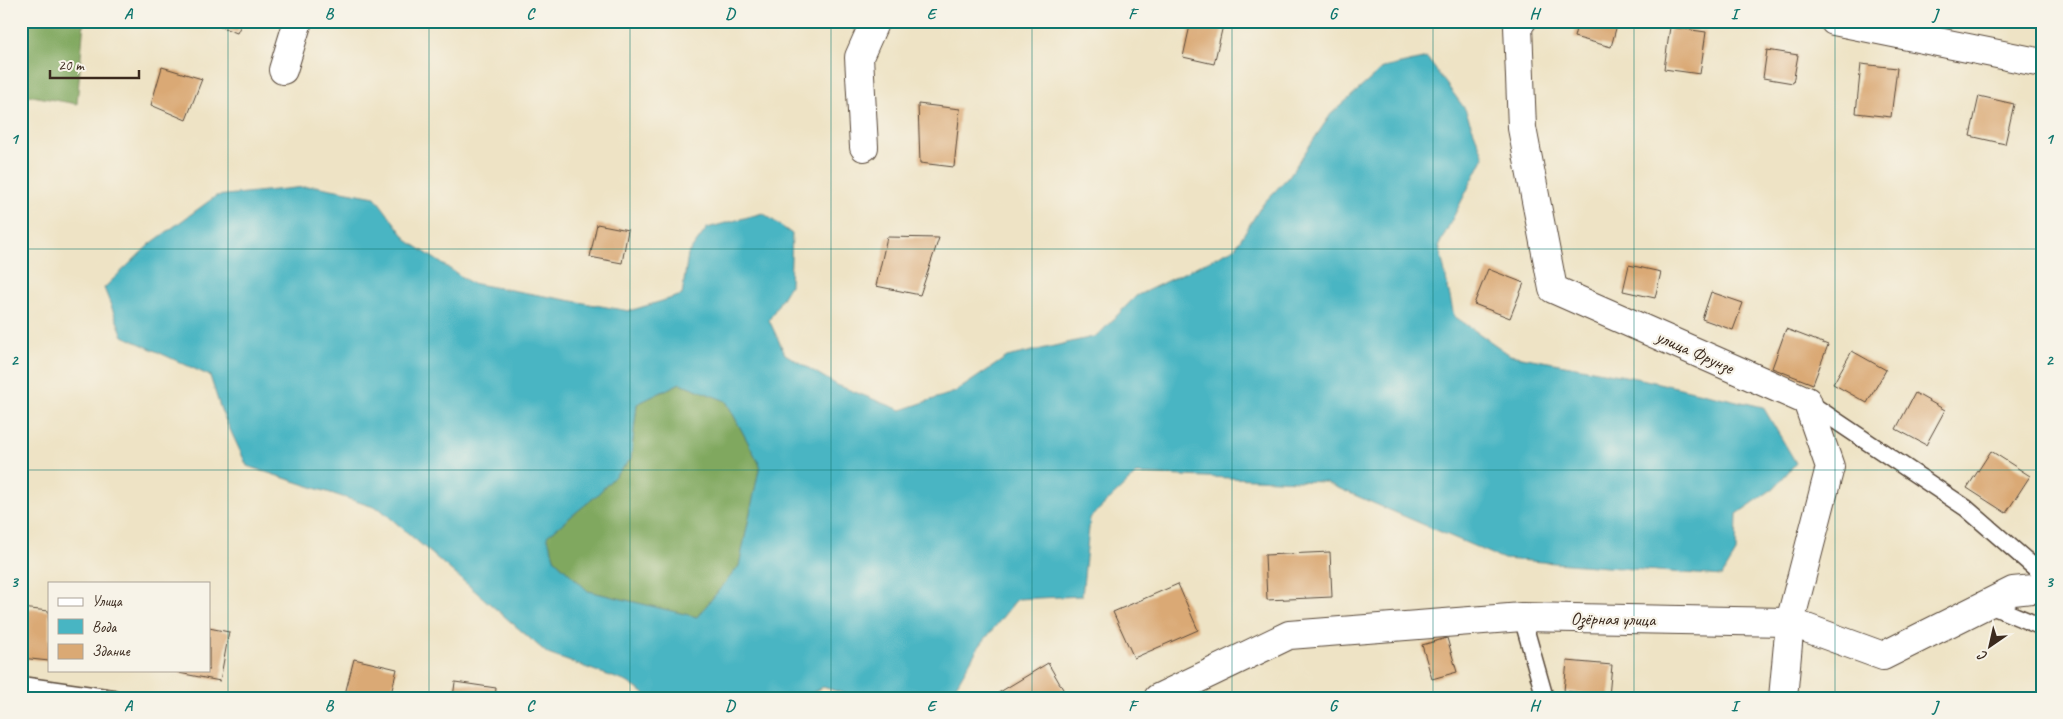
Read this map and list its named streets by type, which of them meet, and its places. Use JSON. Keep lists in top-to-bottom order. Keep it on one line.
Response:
{"streets":{"street":["улица Фрунзе","Озёрная улица"]},"legend":["Улица","Вода","Здание"],"scale_bar":"20 m","north":"bottom left","grid":{"columns":["A","B","C","D","E","F","G","H","I","J"],"rows":["1","2","3"]}}
